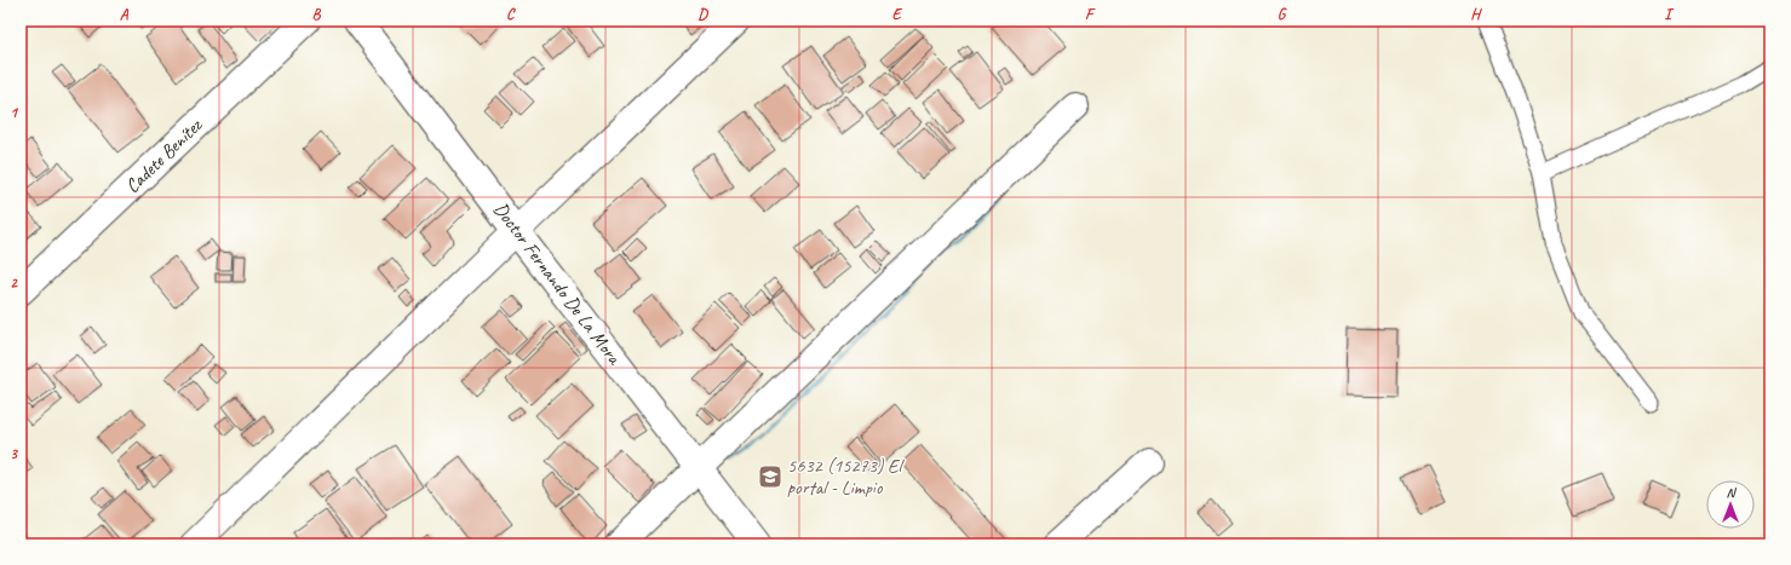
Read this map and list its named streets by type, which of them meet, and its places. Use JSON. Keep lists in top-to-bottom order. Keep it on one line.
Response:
{"streets":{"street":["Cadete Benítez","Doctor Fernando De La Mora"]},"places":{"school or university":["5632 (15273) El portal - Limpio"]},"north":"top","grid":{"columns":["A","B","C","D","E","F","G","H","I"],"rows":["1","2","3"]}}
